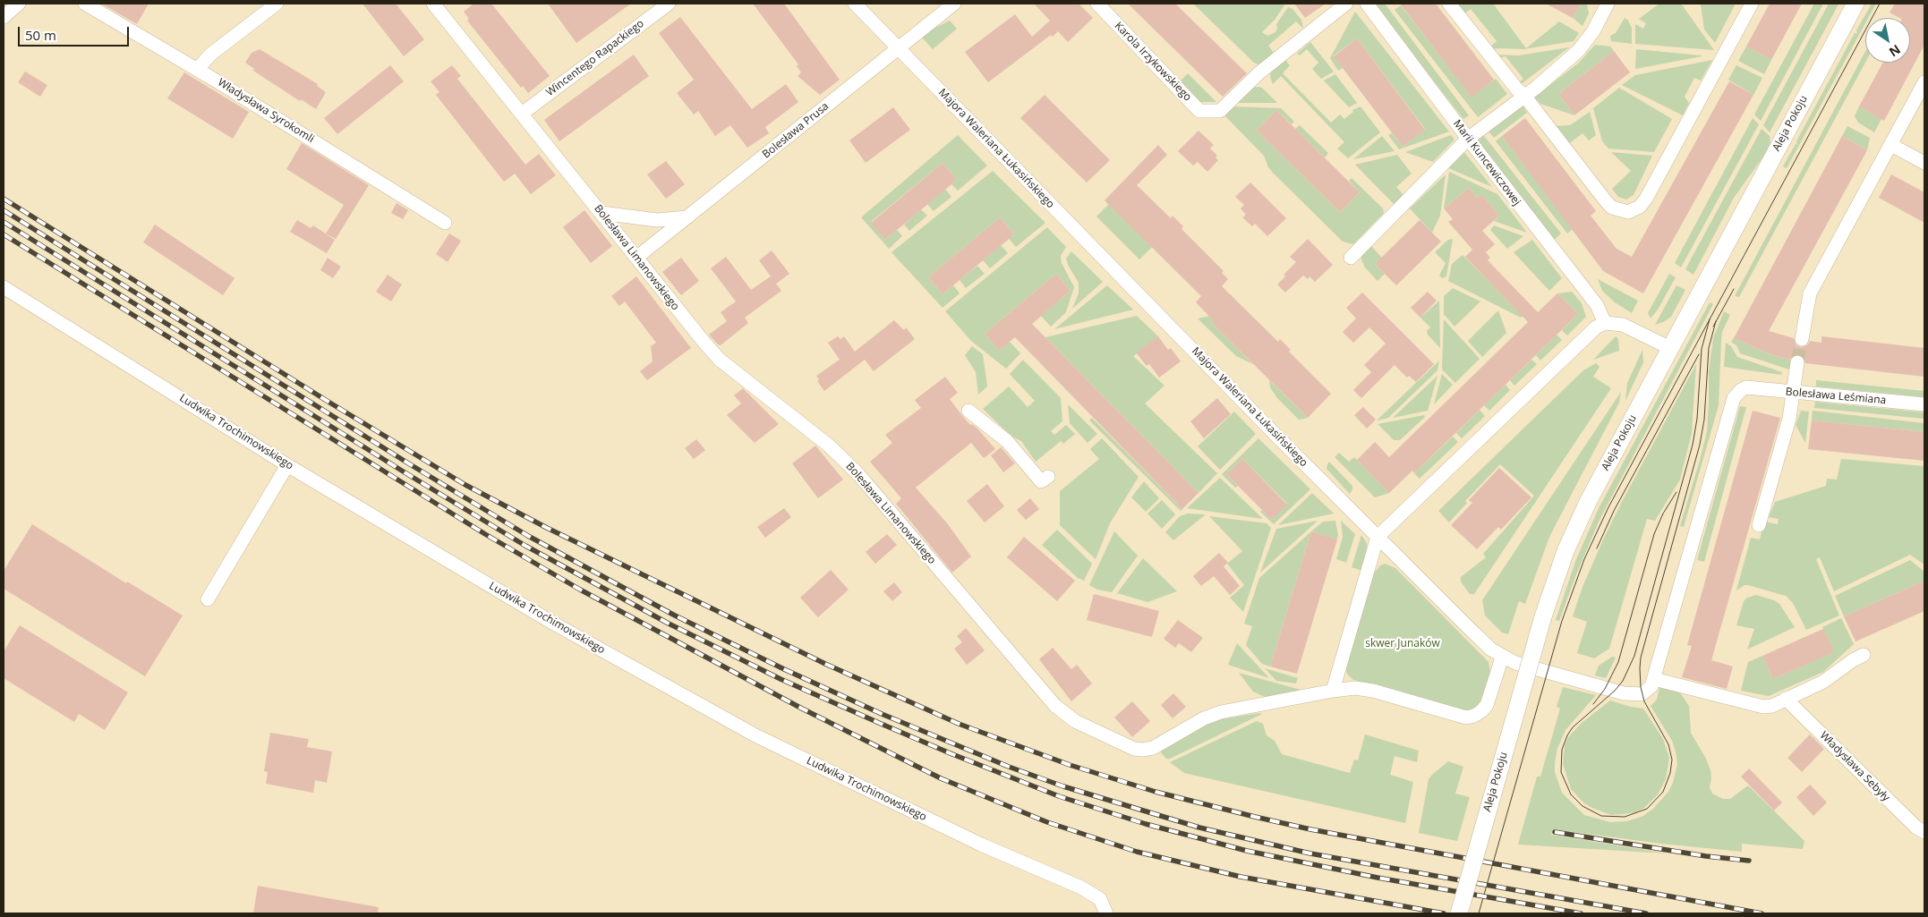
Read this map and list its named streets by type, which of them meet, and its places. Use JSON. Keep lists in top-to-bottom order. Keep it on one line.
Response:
{"streets":{"street":["Wincentego Rapackiego","Karola Irzykowskiego","Władysława Syrokomli","Aleja Pokoju","Bolesława Prusa","Majora Waleriana Łukasińskiego","Marii Kuncewiczowej","Bolesława Limanowskiego","Bolesława Leśmiana","Ludwika Trochimowskiego","Władysława Sebyły"]},"crossings":[["Wincentego Rapackiego","Bolesława Limanowskiego"],["Bolesława Prusa","Majora Waleriana Łukasińskiego"],["Bolesława Prusa","Bolesława Limanowskiego"]],"parks":["skwer Junaków"],"scale_bar":"50 m","north":"bottom right"}
